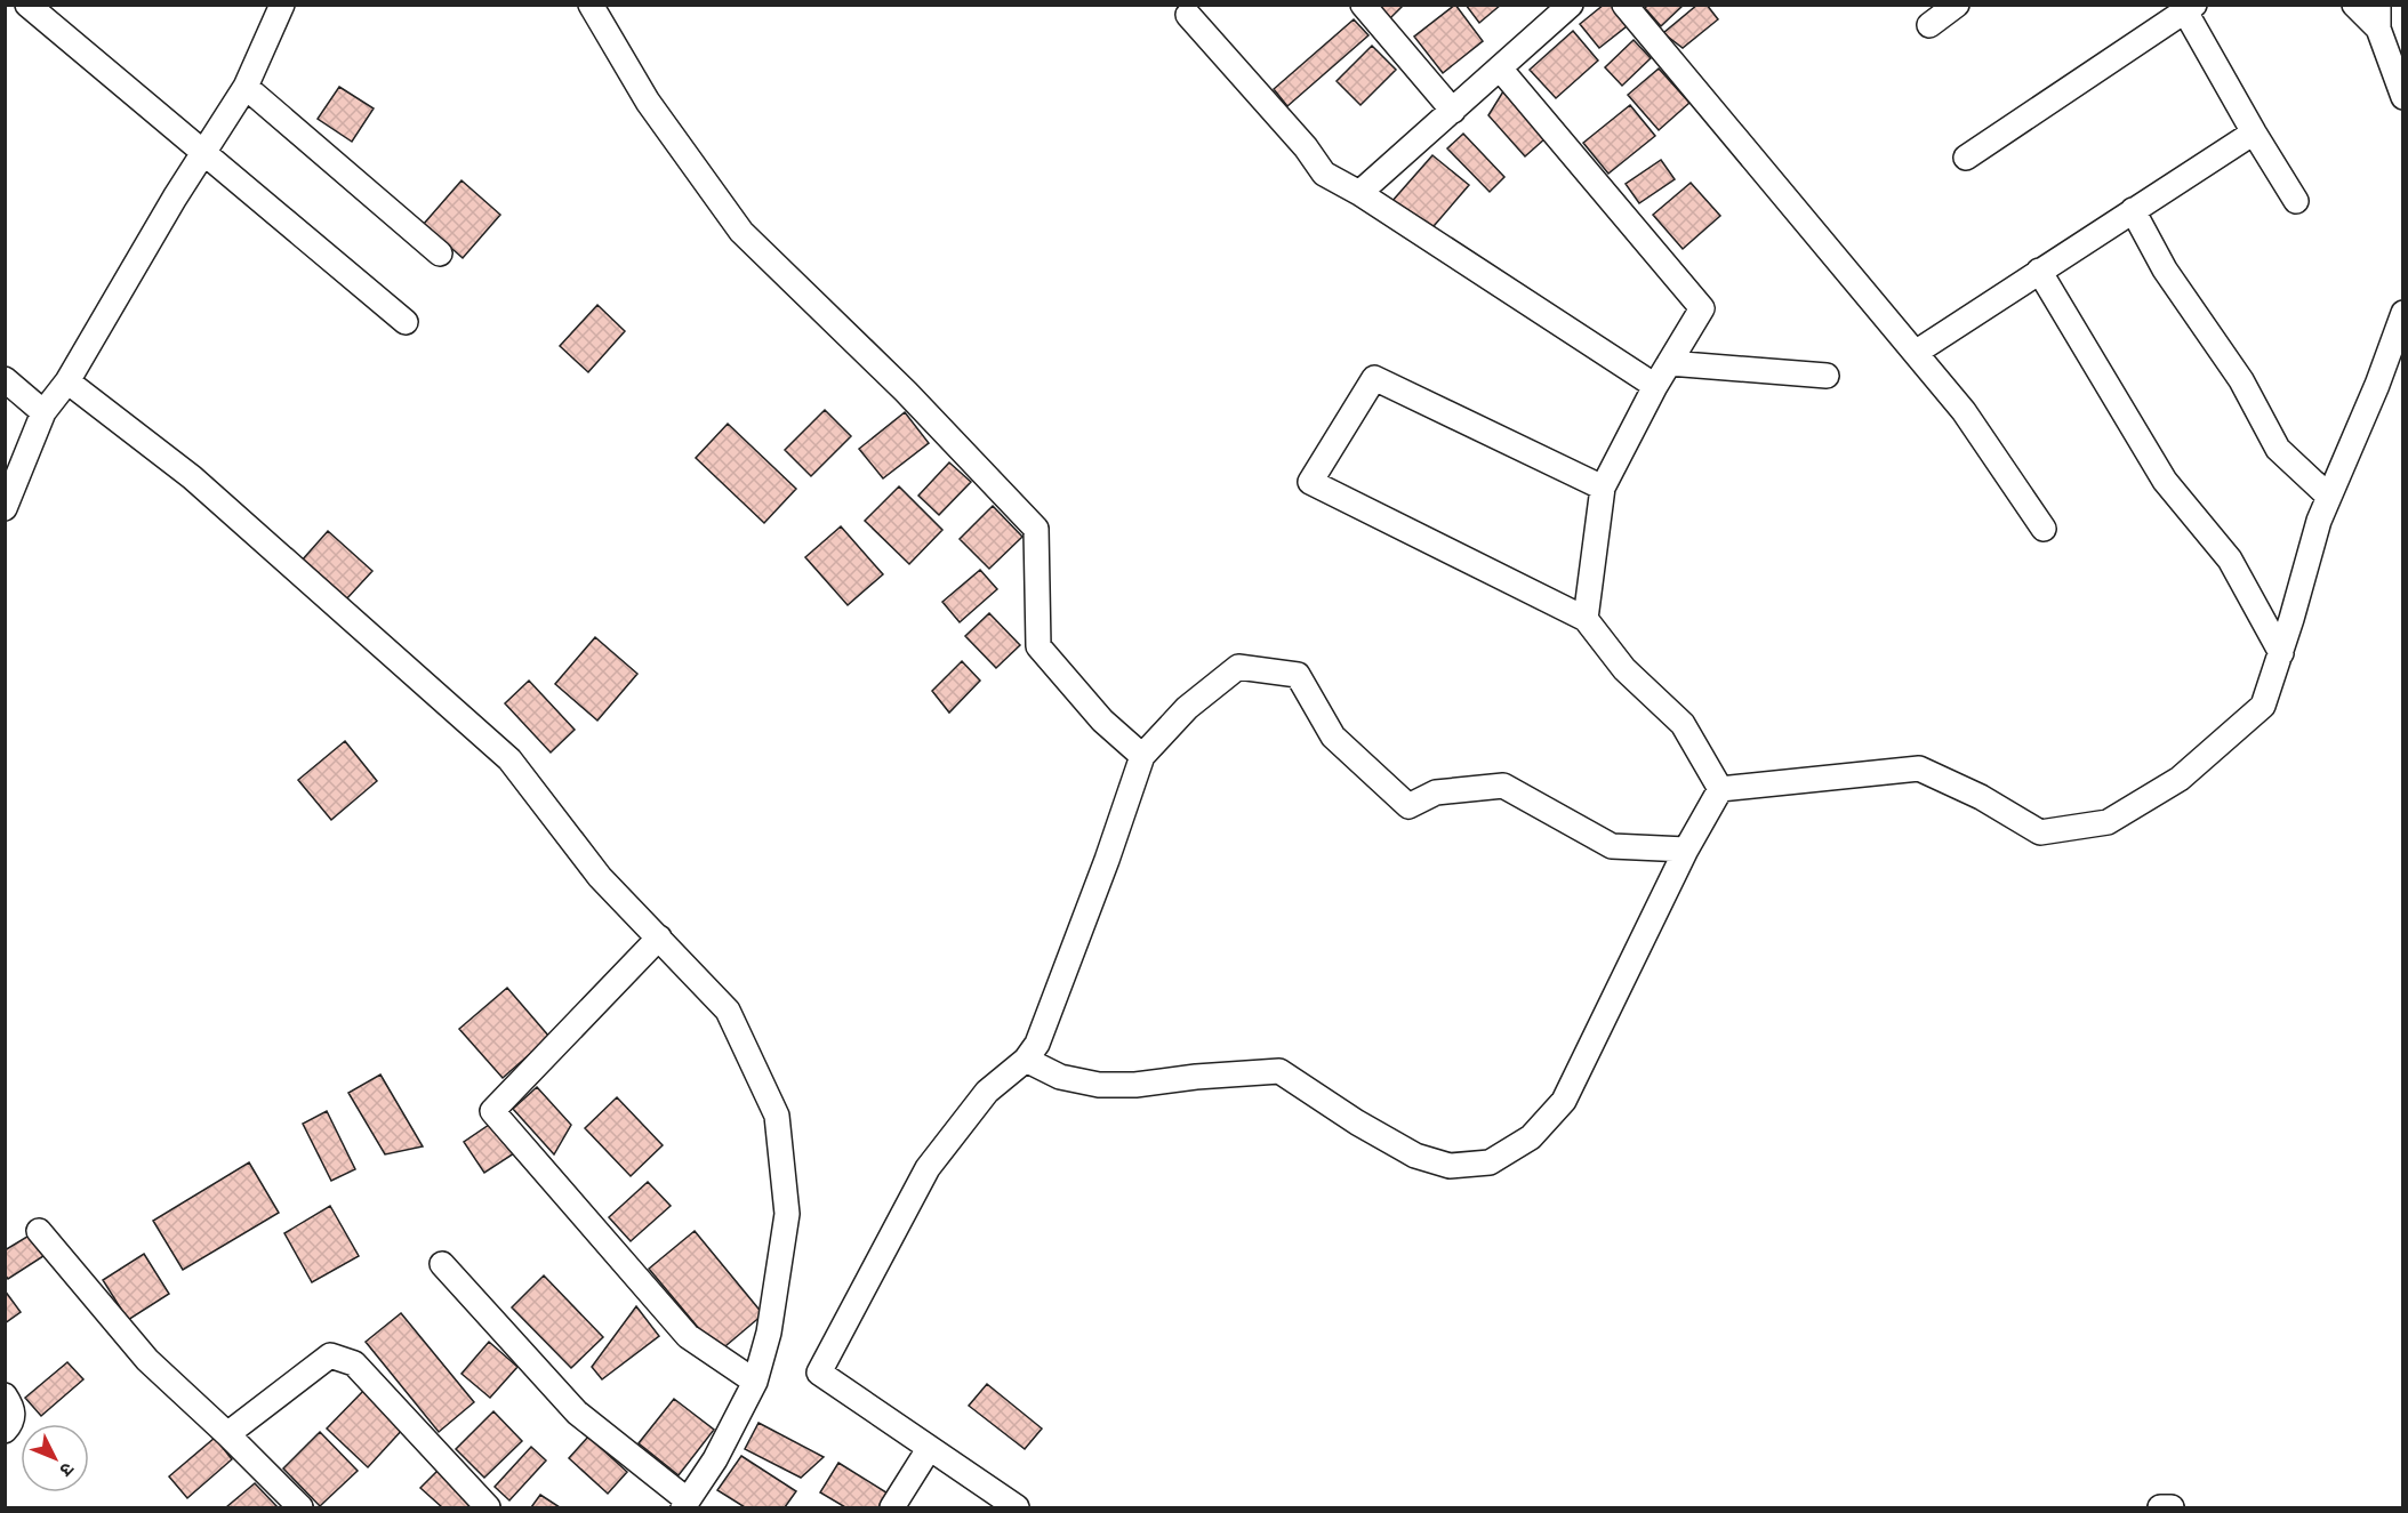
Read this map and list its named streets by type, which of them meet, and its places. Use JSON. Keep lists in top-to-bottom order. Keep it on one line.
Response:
{"north":"bottom right"}
